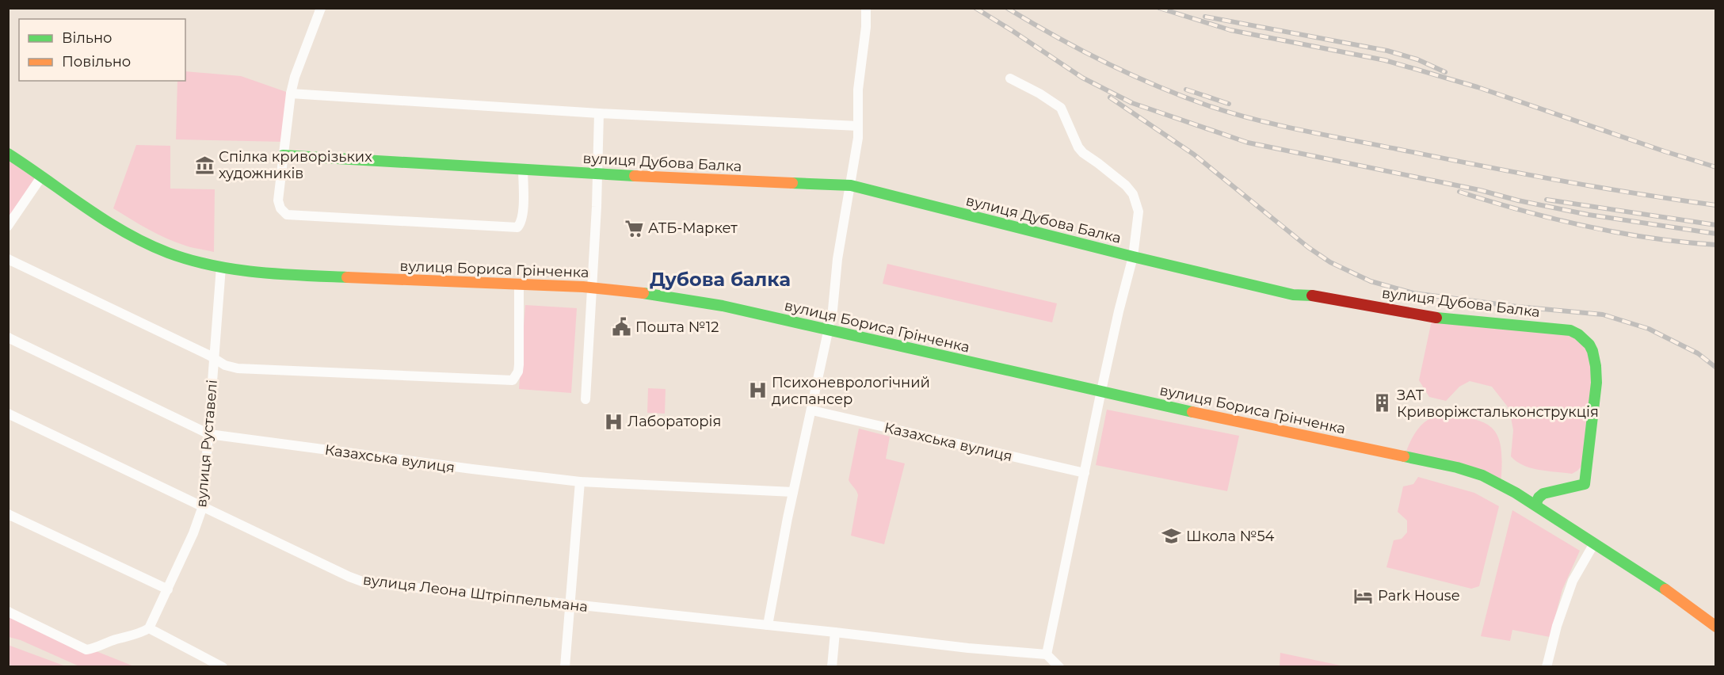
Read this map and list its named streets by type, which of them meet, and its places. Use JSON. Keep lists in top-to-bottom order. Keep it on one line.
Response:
{"streets":{"street":["вулиця Дубова Балка","вулиця Бориса Грінченка","Казахська вулиця","вулиця Руставелі","вулиця Леона Штріппельмана"]},"crossings":[["вулиця Дубова Балка","вулиця Бориса Грінченка"],["вулиця Бориса Грінченка","вулиця Руставелі"],["Казахська вулиця","вулиця Руставелі"],["вулиця Руставелі","вулиця Леона Штріппельмана"]],"districts":["Дубова балка"],"places":{"museum":["Спілка криворізьких художників"],"supermarket":["АТБ-Маркет"],"public building":["Пошта №12"],"hospital":["Психоневрологічний диспансер","Лабораторія"],"building":["ЗАТ Криворіжстальконструкція"],"school or university":["Школа №54"],"hotel":["Park House"]},"legend":["Вільно","Повільно"]}
